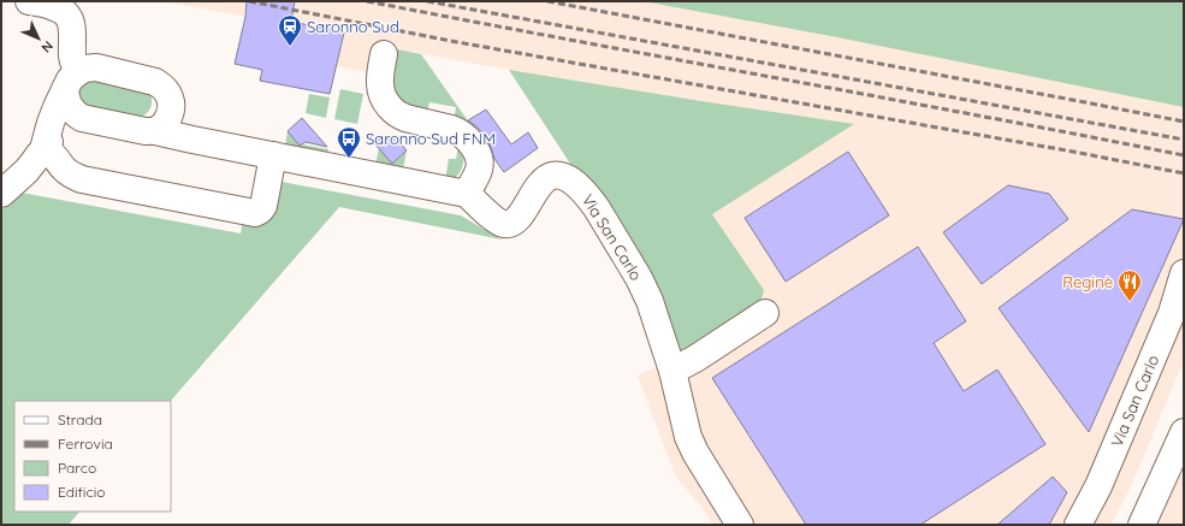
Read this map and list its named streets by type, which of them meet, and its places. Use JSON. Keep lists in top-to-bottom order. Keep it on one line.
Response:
{"streets":{"street":["Via San Carlo"]},"places":{"station":["Saronno Sud"],"bus stop":["Saronno Sud FNM"],"restaurant":["Reginè"]},"legend":["Strada","Ferrovia","Parco","Edificio"],"north":"bottom right"}
